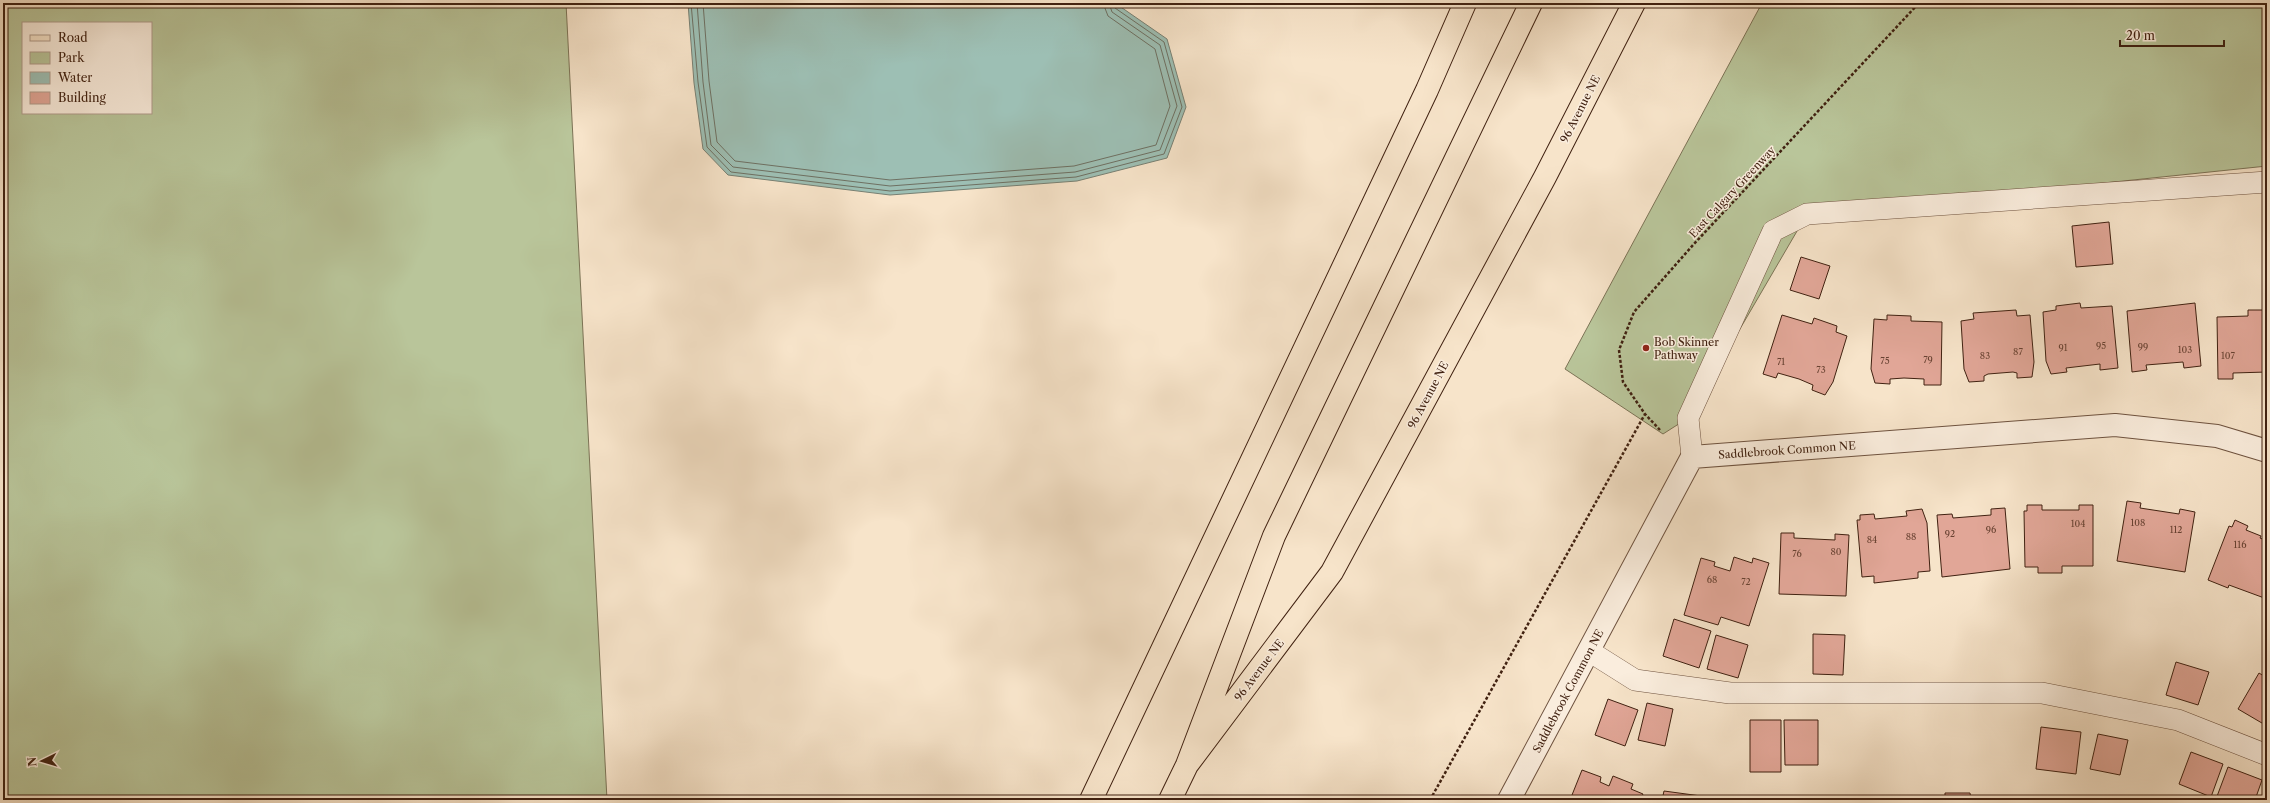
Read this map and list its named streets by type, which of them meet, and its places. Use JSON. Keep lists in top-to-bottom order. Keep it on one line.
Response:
{"streets":{"main road":["96 Avenue NE"],"street":["Saddlebrook Common NE"],"path":["East Calgary Greenway"]},"places":["Bob Skinner Pathway"],"house_numbers":["95","99","91","103","87","83","107","79","75","71","73","108","104","96","112","92","88","84","116","80","76","68","72"],"legend":["Road","Park","Water","Building"],"scale_bar":"20 m","north":"left"}
